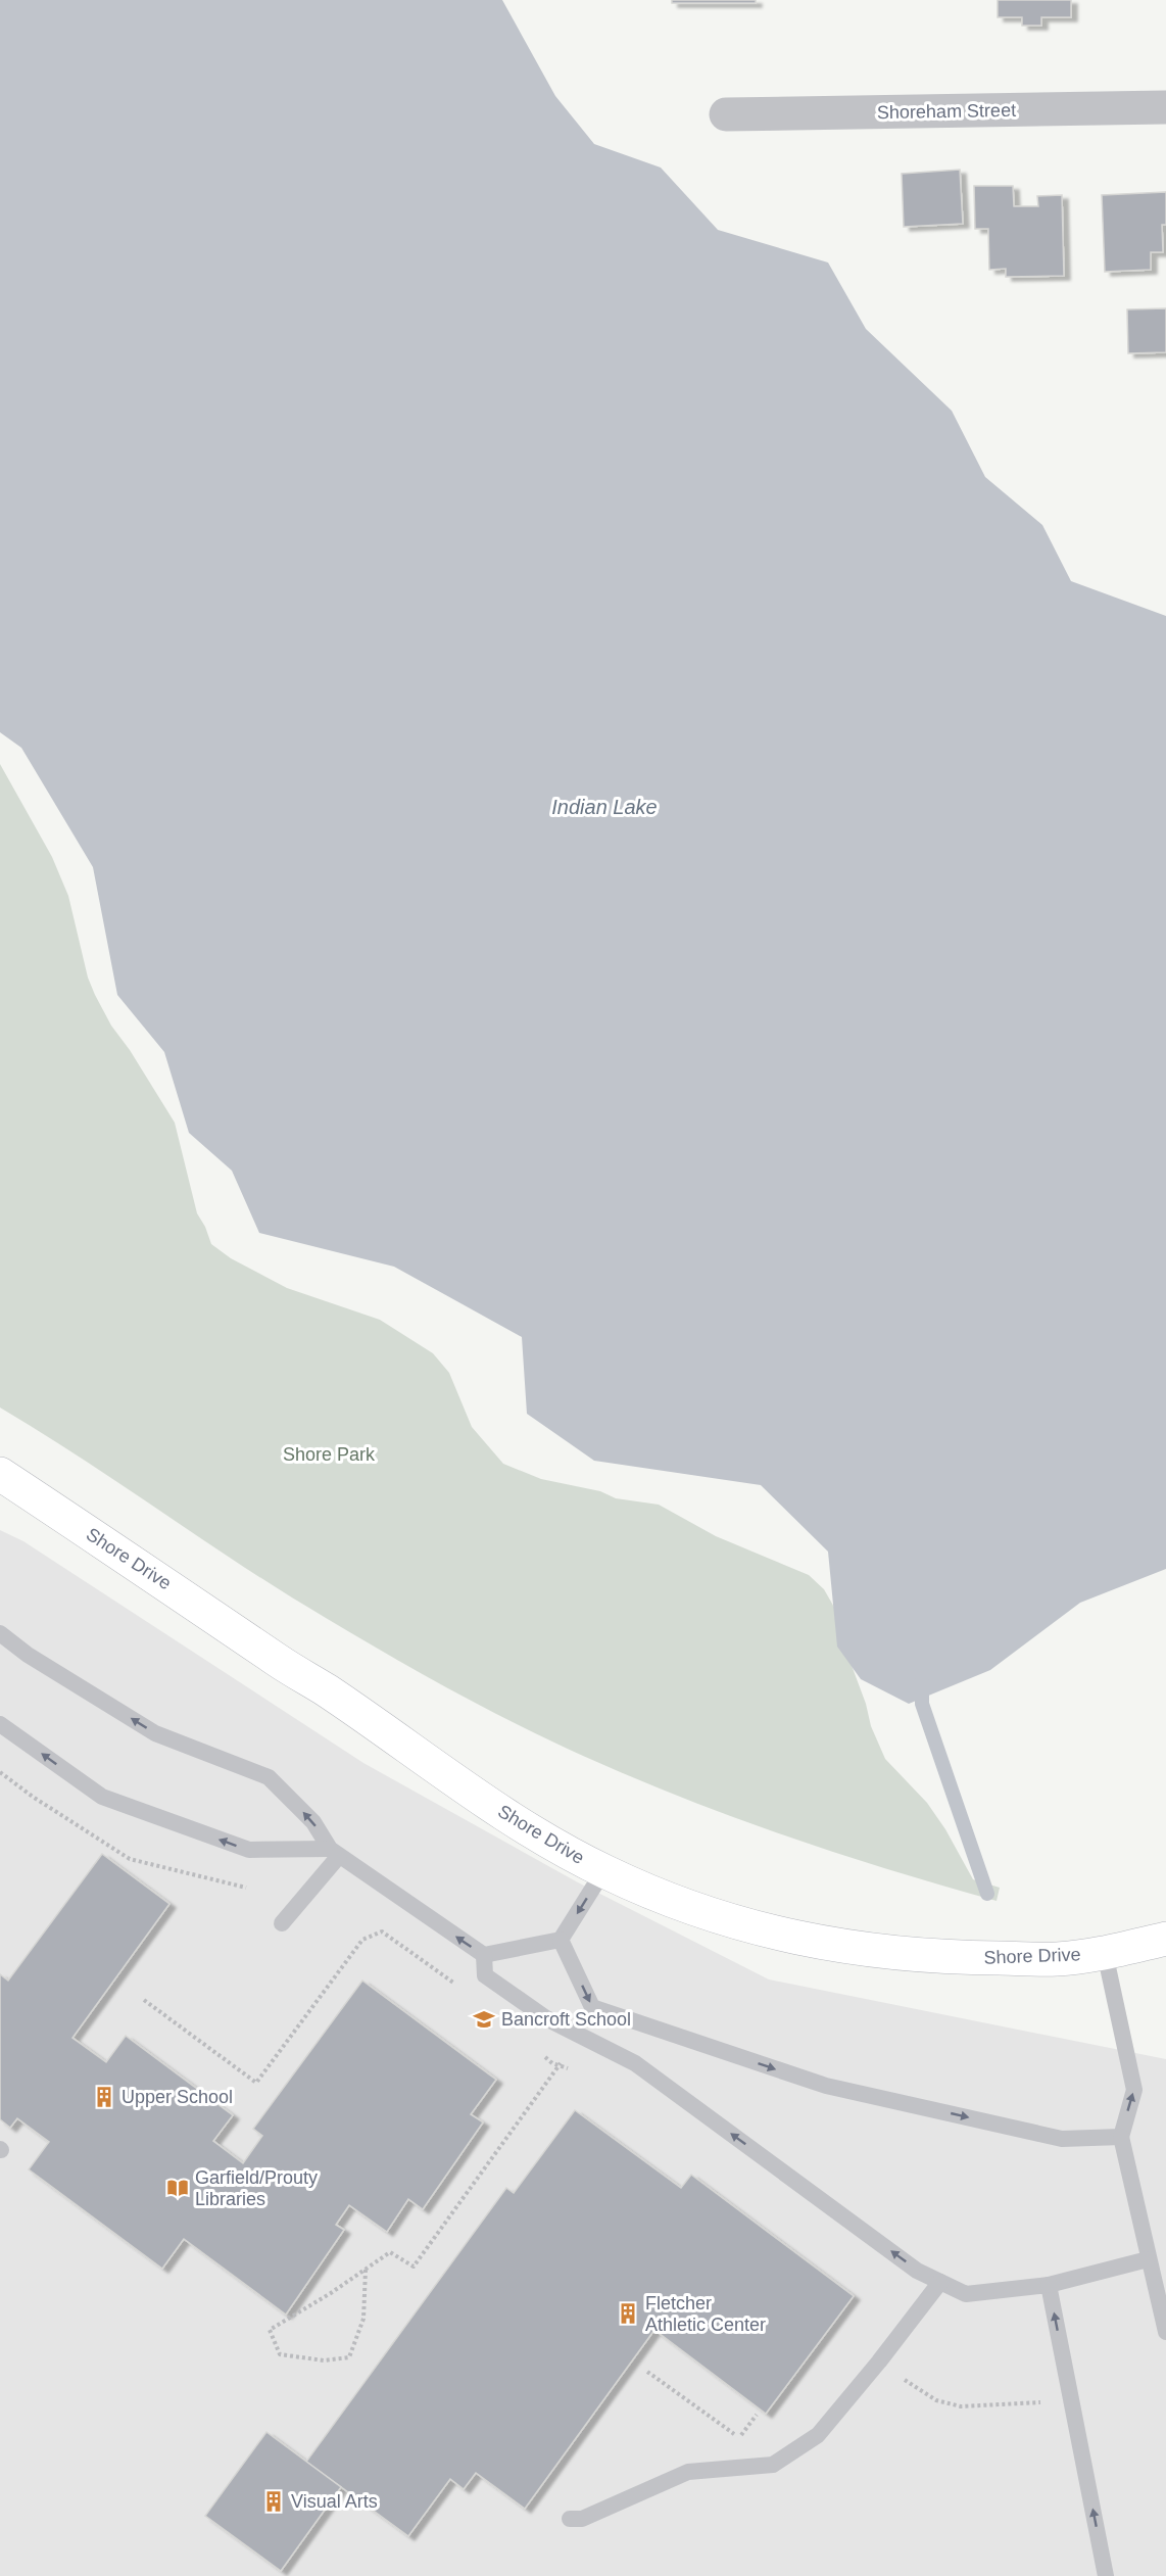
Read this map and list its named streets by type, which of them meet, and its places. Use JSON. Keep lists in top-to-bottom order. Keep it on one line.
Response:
{"streets":{"main road":["Shore Drive"],"street":["Shoreham Street"]},"water":["Indian Lake"],"parks":["Shore Park"],"places":{"school or university":["Bancroft School"],"building":["Upper School","Fletcher Athletic Center","Visual Arts"],"library":["Garfield/Prouty Libraries"]}}
